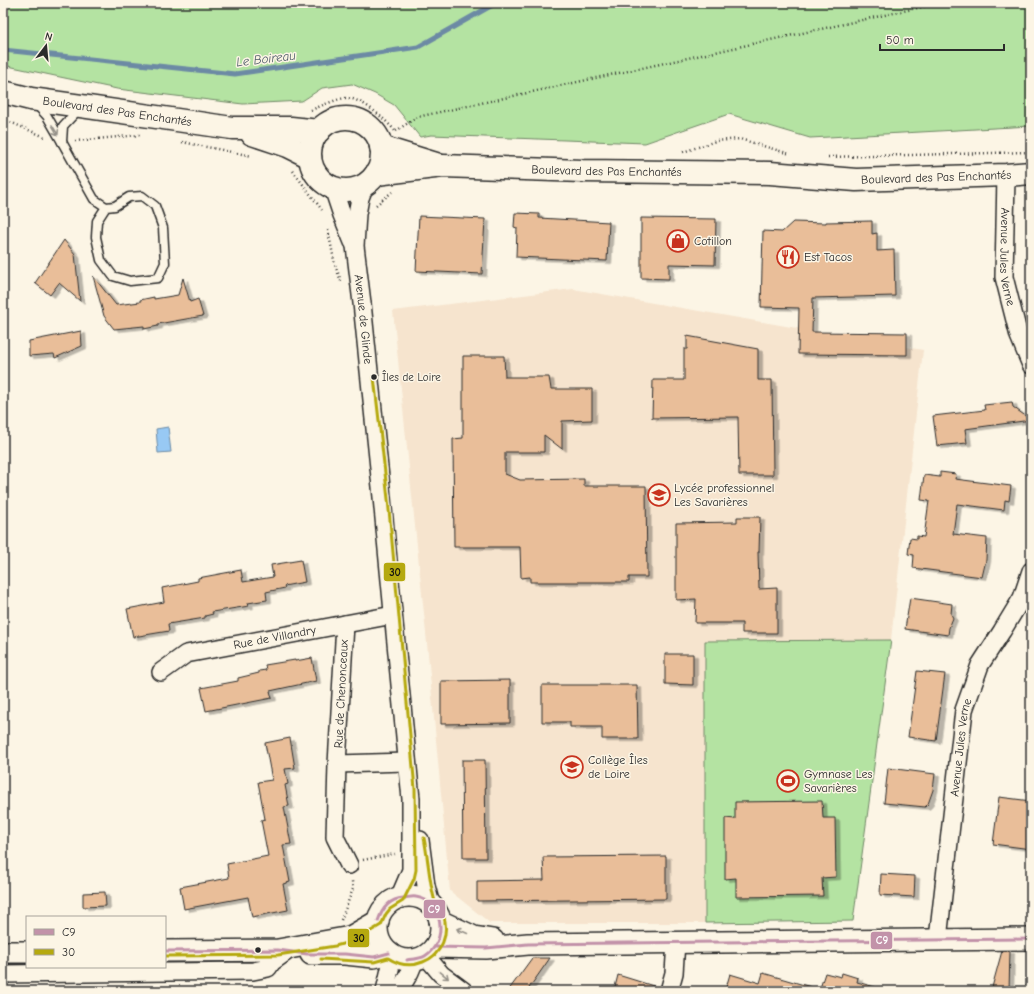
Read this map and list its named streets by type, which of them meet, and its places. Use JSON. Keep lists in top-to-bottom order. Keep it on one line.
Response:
{"streets":{"main road":["Boulevard des Pas Enchantés"],"street":["Avenue Jules Verne","Avenue de Glinde","Rue de Villandry","Rue de Chenonceaux"]},"crossings":[["Boulevard des Pas Enchantés","Avenue Jules Verne"],["Boulevard des Pas Enchantés","Avenue de Glinde"],["Avenue de Glinde","Rue de Villandry"],["Avenue de Glinde","Rue de Chenonceaux"],["Rue de Villandry","Rue de Chenonceaux"]],"water":["Le Boireau"],"places":{"shop":["Cotillon"],"restaurant":["Est Tacos"],"other":["Îles de Loire"],"school or university":["Lycée professionnel Les Savarières","Collège Îles de Loire"],"sports":["Gymnase Les Savarières"]},"lines":["transit line 30","transit line C9"],"legend":["C9","30"],"scale_bar":"50 m","north":"top"}
